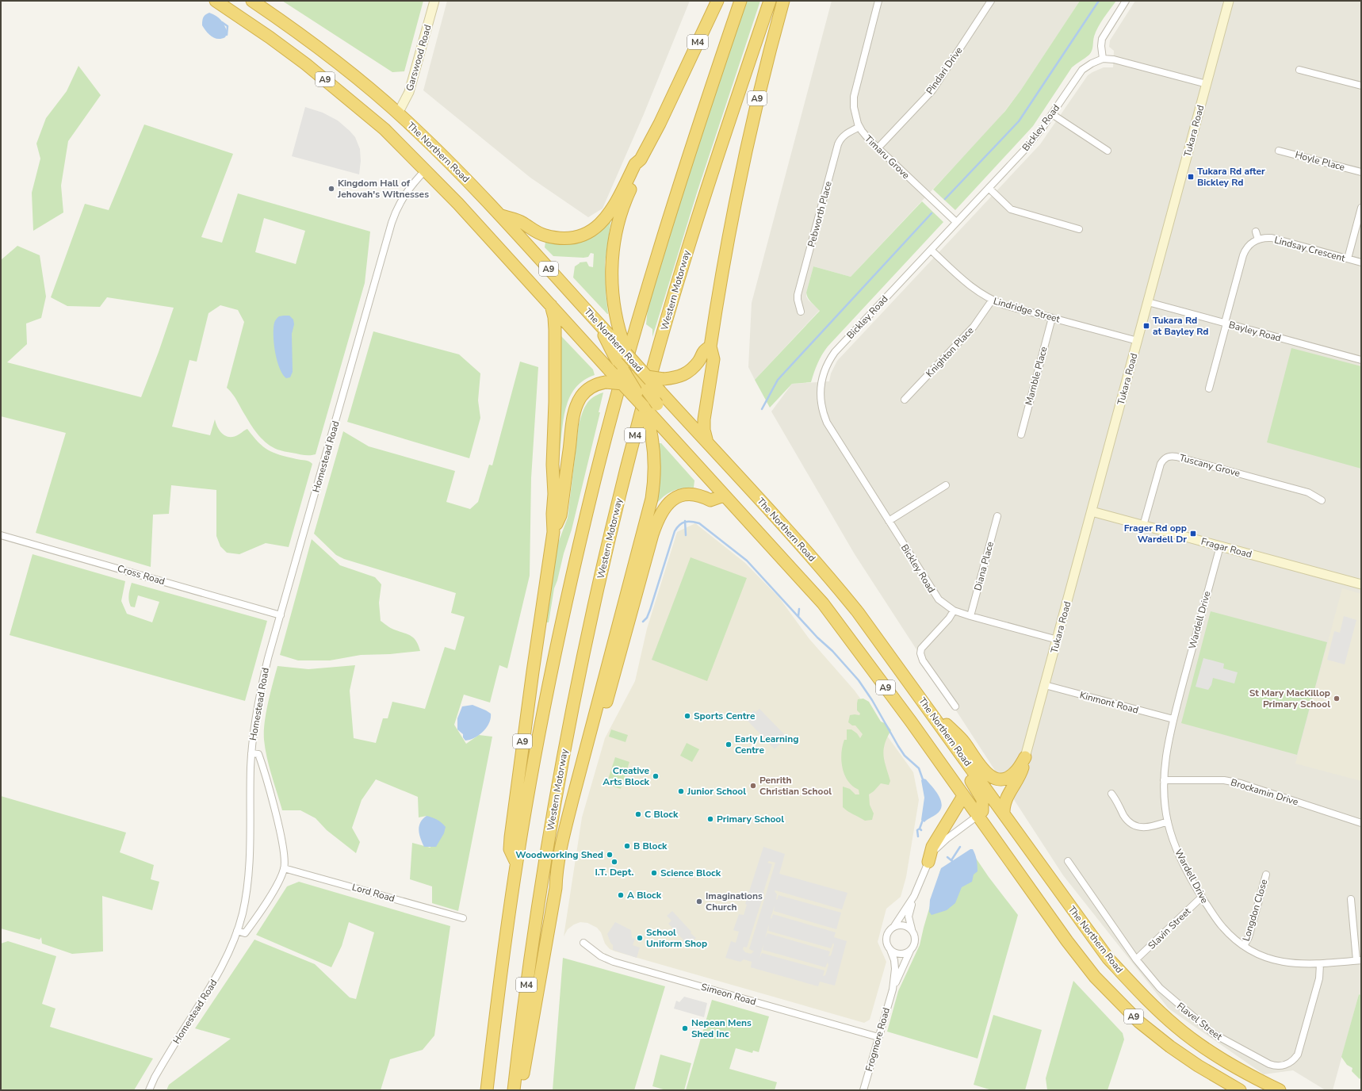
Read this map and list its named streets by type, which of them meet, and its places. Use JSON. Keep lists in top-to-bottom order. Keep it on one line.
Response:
{"streets":{"highway":["M4","A9","The Northern Road","Western Motorway"],"street":["Garswood Road","Pindari Drive","Bickley Road","Tukara Road","Timaru Grove","Hoyle Place","Pebworth Place","Lindsay Crescent","Lindridge Street","Bayley Road","Knighton Place","Mamble Place","Homestead Road","Tuscany Grove","Fragar Road","Diana Place","Cross Road","Wardell Drive","Kinmont Road","Brockamin Drive","Lord Road","Longdon Close","Slavin Street","Simeon Road","Flavel Street","Frogmore Road"]},"crossings":[["M4","The Northern Road"],["Garswood Road","The Northern Road"],["Pindari Drive","Timaru Grove"],["A9","The Northern Road"],["Bickley Road","Tukara Road"],["Bickley Road","Timaru Grove"],["Bickley Road","Lindridge Street"],["Bickley Road","Diana Place"],["Tukara Road","Lindridge Street"],["Tukara Road","Bayley Road"],["Tukara Road","Fragar Road"],["Tukara Road","Kinmont Road"],["The Northern Road","Homestead Road"],["Timaru Grove","Pebworth Place"],["Lindridge Street","Knighton Place"],["Lindridge Street","Mamble Place"],["Homestead Road","Cross Road"],["Homestead Road","Lord Road"],["Tuscany Grove","Fragar Road"],["Fragar Road","Wardell Drive"],["Wardell Drive","Kinmont Road"],["Wardell Drive","Brockamin Drive"],["Wardell Drive","Longdon Close"],["Wardell Drive","Slavin Street"],["Wardell Drive","Flavel Street"],["Slavin Street","Flavel Street"],["Simeon Road","Frogmore Road"]],"places":{"transit":["Tukara Rd after Bickley Rd","Tukara Rd at Bayley Rd","Frager Rd opp Wardell Dr"],"other":["Kingdom Hall of Jehovah's Witnesses","St Mary MacKillop Primary School","Sports Centre","Early Learning Centre","Creative Arts Block","Penrith Christian School","Junior School","C Block","Primary School","B Block","Woodworking Shed","I.T. Dept.","Science Block","A Block","Imaginations Church","School Uniform Shop","Nepean Mens Shed Inc"]}}
